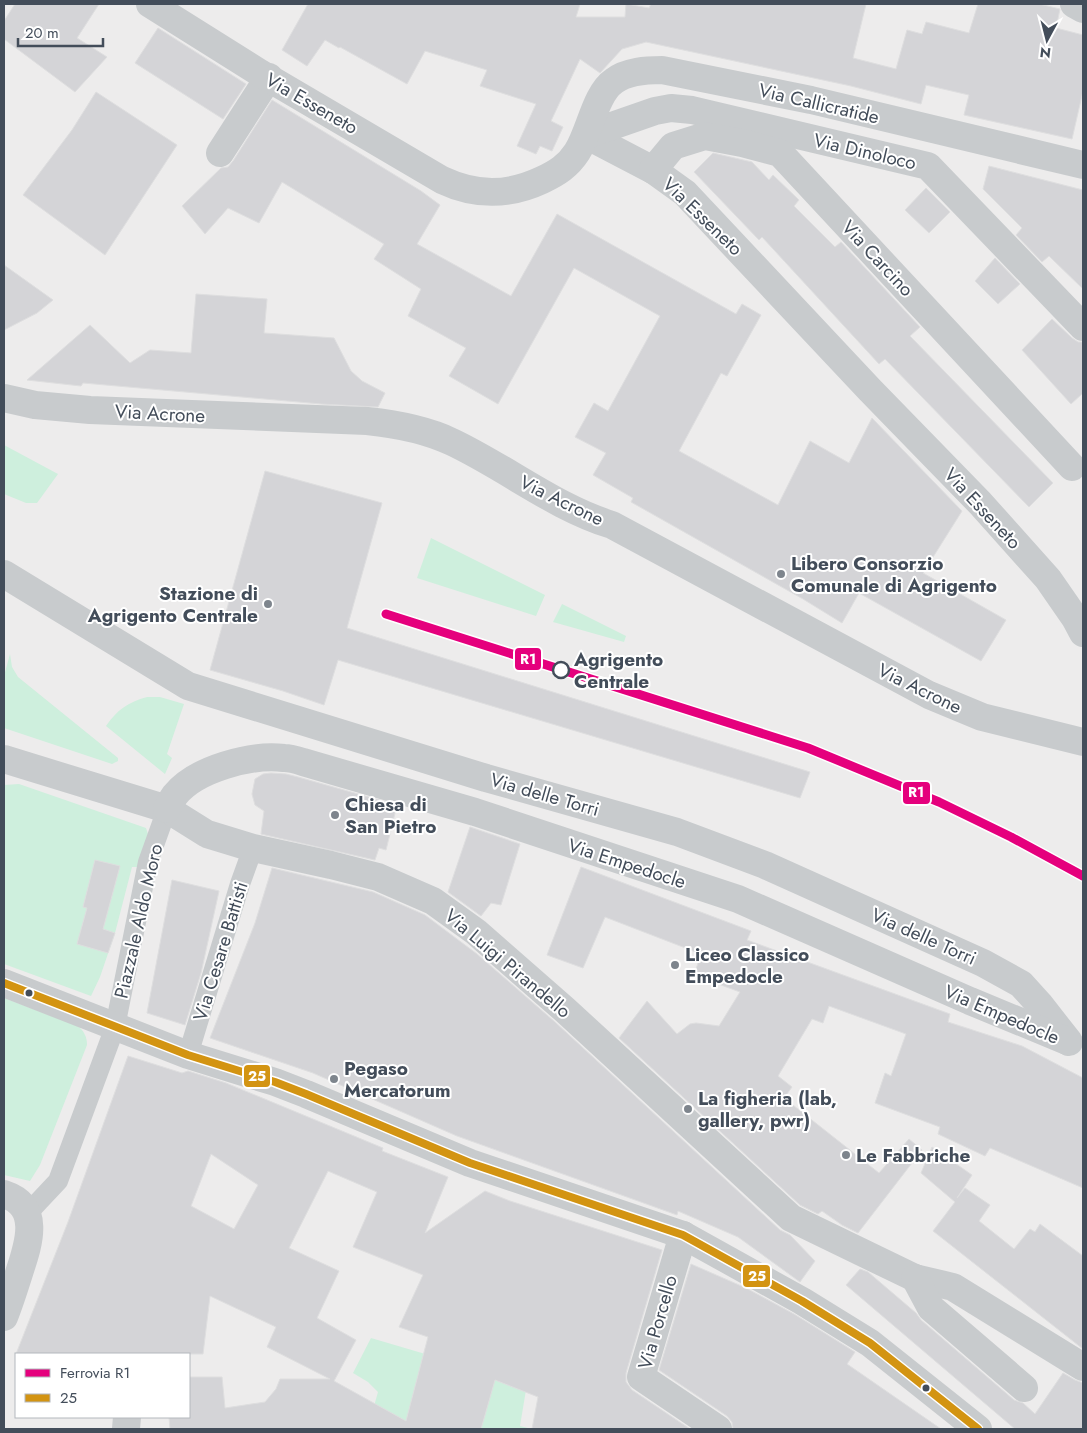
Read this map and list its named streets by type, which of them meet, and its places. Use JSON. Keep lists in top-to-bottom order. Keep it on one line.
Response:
{"streets":{"street":["Via Esseneto","Via Callicratide","Via Dinoloco","Via Carcino","Via Acrone","Via delle Torri","Via Empedocle","Piazzale Aldo Moro","Via Cesare Battisti","Via Luigi Pirandello","Via Porcello"]},"crossings":[["Via Esseneto","Via Callicratide"],["Via Esseneto","Via Dinoloco"],["Via Esseneto","Via Carcino"],["Via Callicratide","Via Dinoloco"],["Via delle Torri","Via Empedocle"],["Via Empedocle","Piazzale Aldo Moro"],["Via Empedocle","Via Luigi Pirandello"],["Piazzale Aldo Moro","Via Luigi Pirandello"],["Via Cesare Battisti","Via Luigi Pirandello"]],"places":["Libero Consorzio Comunale di Agrigento","Stazione di Agrigento Centrale","Agrigento Centrale","Chiesa di San Pietro","Liceo Classico Empedocle","Pegaso Mercatorum","La figheria (lab, gallery, pwr)","Le Fabbriche"],"lines":["rail line R1","transit line 25"],"legend":["Ferrovia R1","25"],"scale_bar":"20 m","north":"bottom"}
